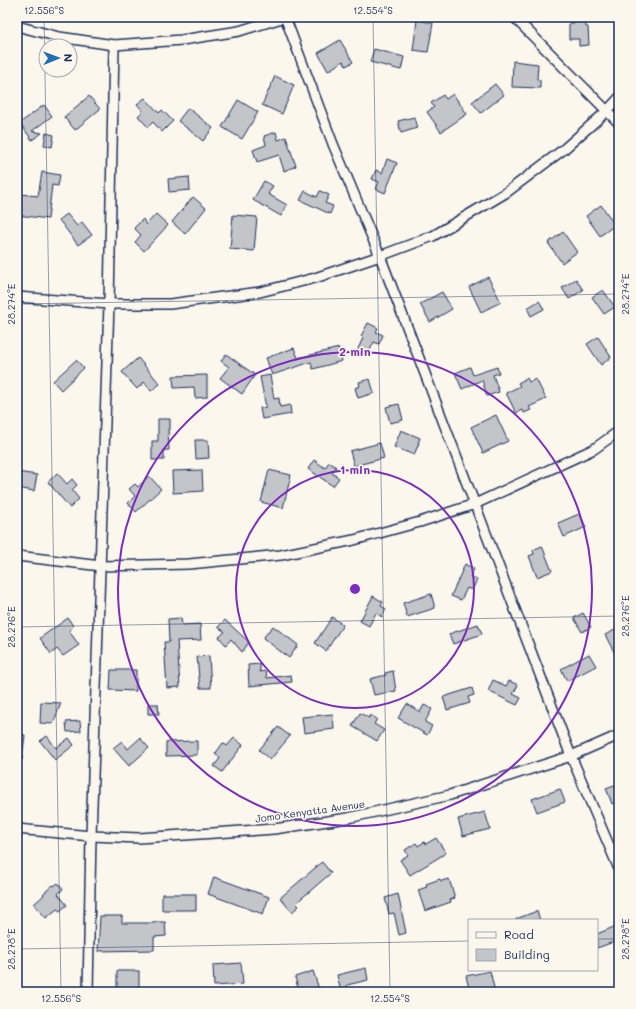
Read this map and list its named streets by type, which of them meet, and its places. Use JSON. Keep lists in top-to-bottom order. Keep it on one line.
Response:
{"streets":{"street":["Jomo Kenyatta Avenue"]},"legend":["Road","Building"],"north":"right","coordinates":["12.556°S","12.554°S","28.274°E","28.276°E","28.278°E"],"rings":["2 min","1 min"]}
